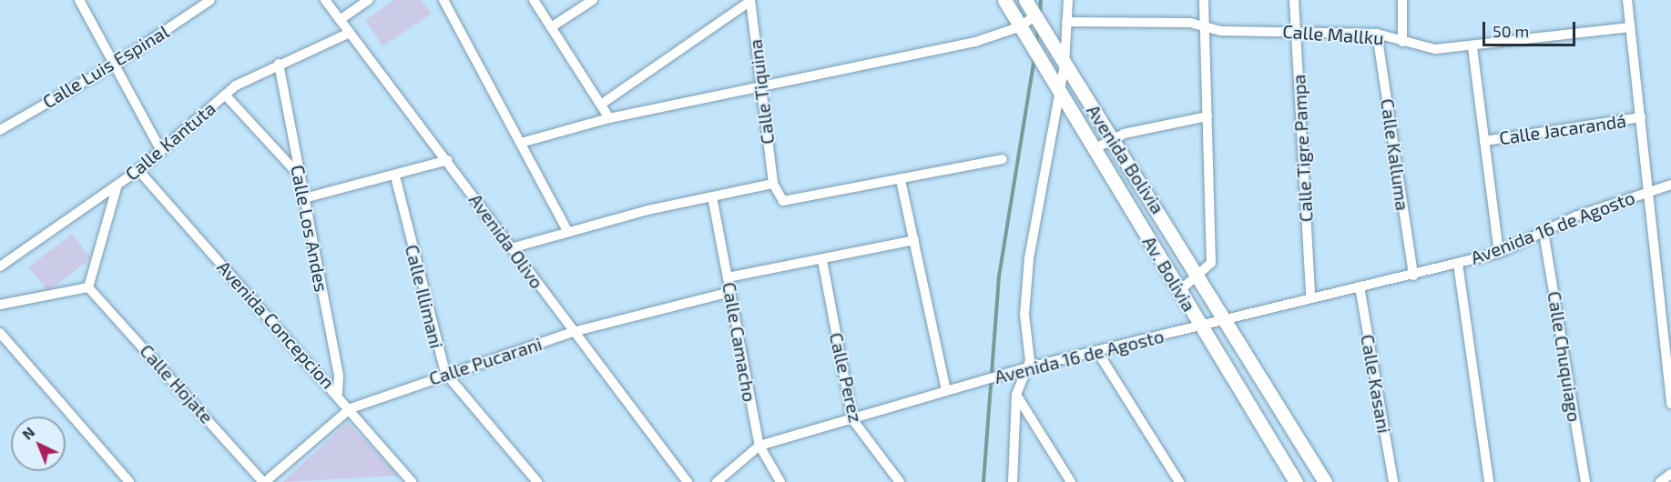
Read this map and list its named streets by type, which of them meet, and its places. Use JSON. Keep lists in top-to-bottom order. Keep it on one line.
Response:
{"streets":{"street":["Calle Mallku","Calle Luis Espinal","Calle Tiquina","Calle Jacarandá","Calle Kantuta","Calle Tigre Pampa","Calle Kalluma","Avenida Bolivia","Avenida 16 de Agosto","Calle Los Andes","Avenida Olivo","Av. Bolivia","Calle Illimani","Avenida Concepcion","Calle Camacho","Calle Chuquiago","Calle Pucarani","Calle Perez","Calle Hojate","Calle Kasani"]},"crossings":[["Calle Mallku","Calle Tigre Pampa"],["Calle Mallku","Calle Kalluma"],["Calle Kantuta","Calle Los Andes"],["Calle Kantuta","Avenida Olivo"],["Calle Kantuta","Avenida Concepcion"],["Calle Tigre Pampa","Avenida 16 de Agosto"],["Calle Kalluma","Avenida 16 de Agosto"],["Avenida Bolivia","Avenida 16 de Agosto"],["Avenida 16 de Agosto","Av. Bolivia"],["Avenida 16 de Agosto","Calle Camacho"],["Avenida 16 de Agosto","Calle Chuquiago"],["Avenida 16 de Agosto","Calle Perez"],["Avenida 16 de Agosto","Calle Kasani"],["Calle Los Andes","Avenida Concepcion"],["Avenida Olivo","Calle Pucarani"],["Calle Illimani","Calle Pucarani"],["Avenida Concepcion","Calle Pucarani"],["Calle Camacho","Calle Pucarani"],["Calle Pucarani","Calle Hojate"]],"scale_bar":"50 m","north":"top left"}
